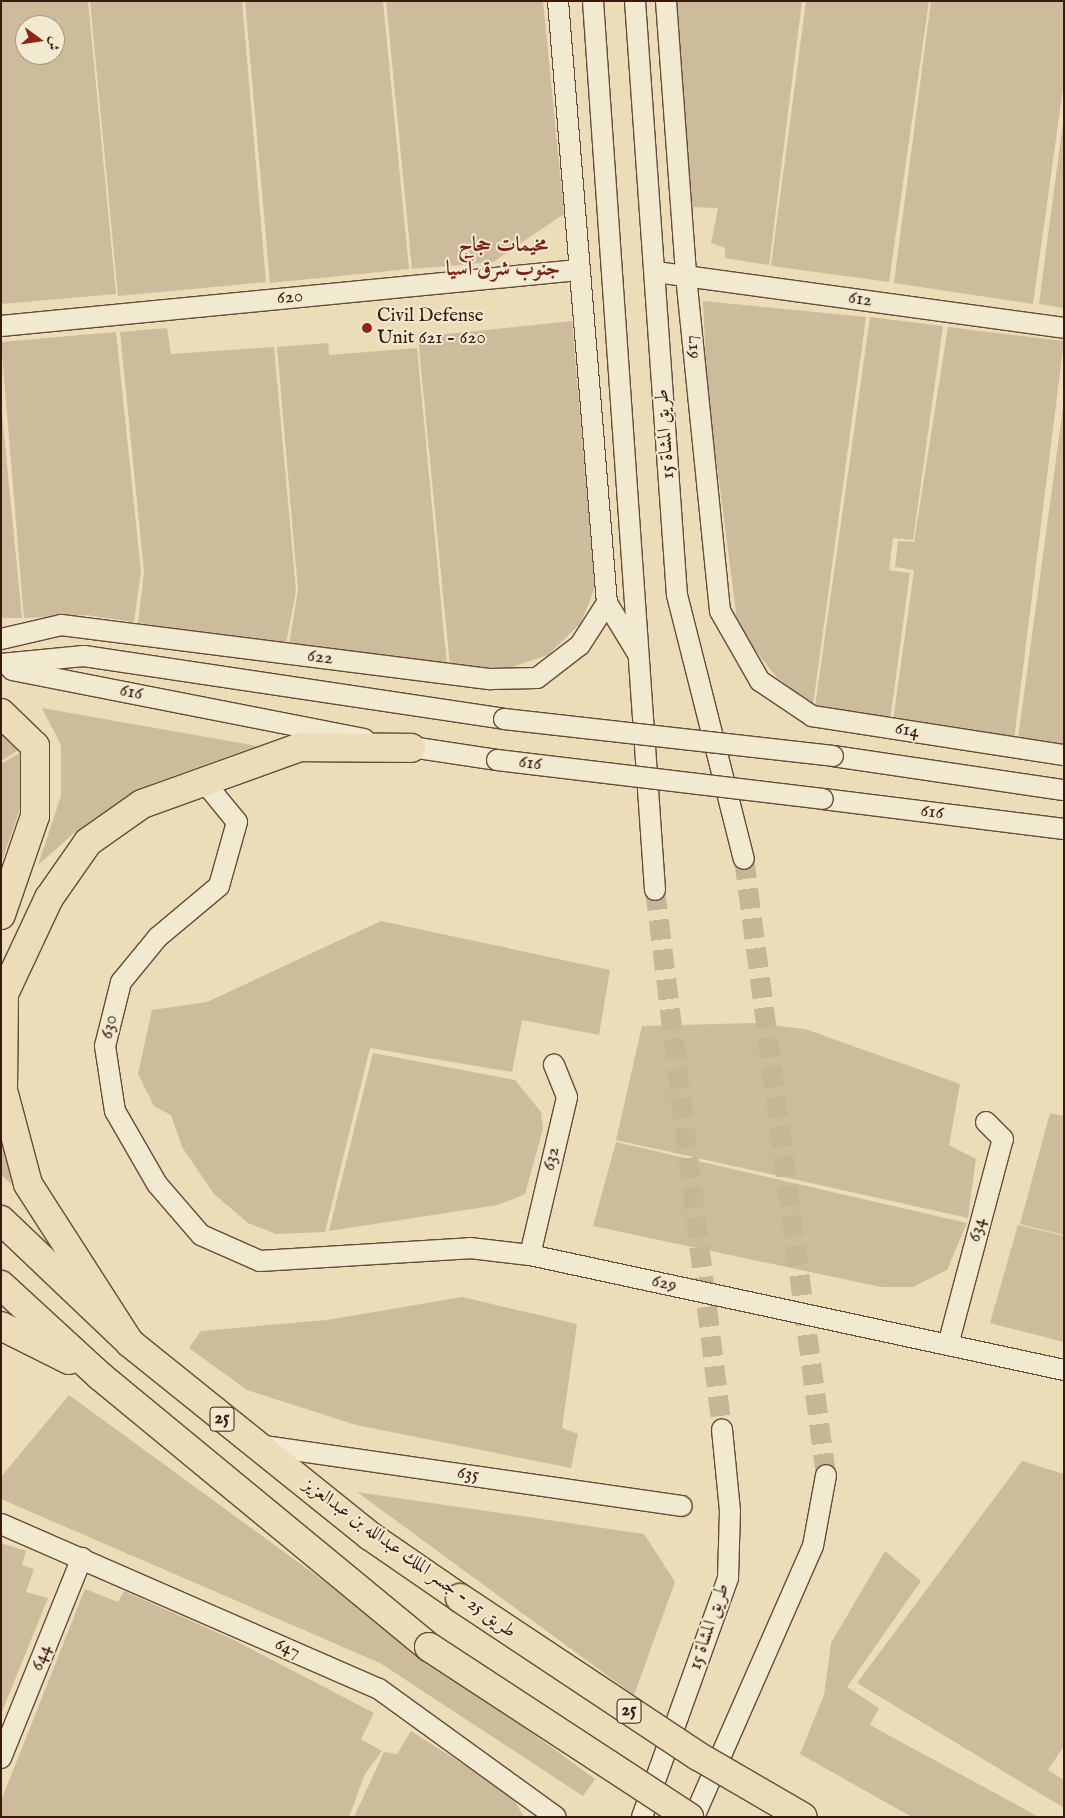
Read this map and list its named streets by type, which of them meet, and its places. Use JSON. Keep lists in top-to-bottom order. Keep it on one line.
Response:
{"streets":{"main road":["25","طريق 25 - جسر الملك عبدالله بن عبدالعزيز"],"street":["620","612","617","طريق المشاة 15","622","616","614","630","632","634","629","635","647","644"]},"crossings":[["612","617"],["612","طريق المشاة 15"],["617","614"],["630","629"],["632","629"],["634","629"],["635","طريق 25 - جسر الملك عبدالله بن عبدالعزيز"],["647","644"]],"districts":["مخيمات حجاج جنوب شرق آسيا"],"places":["Civil Defense Unit 621 - 620"],"north":"right"}
